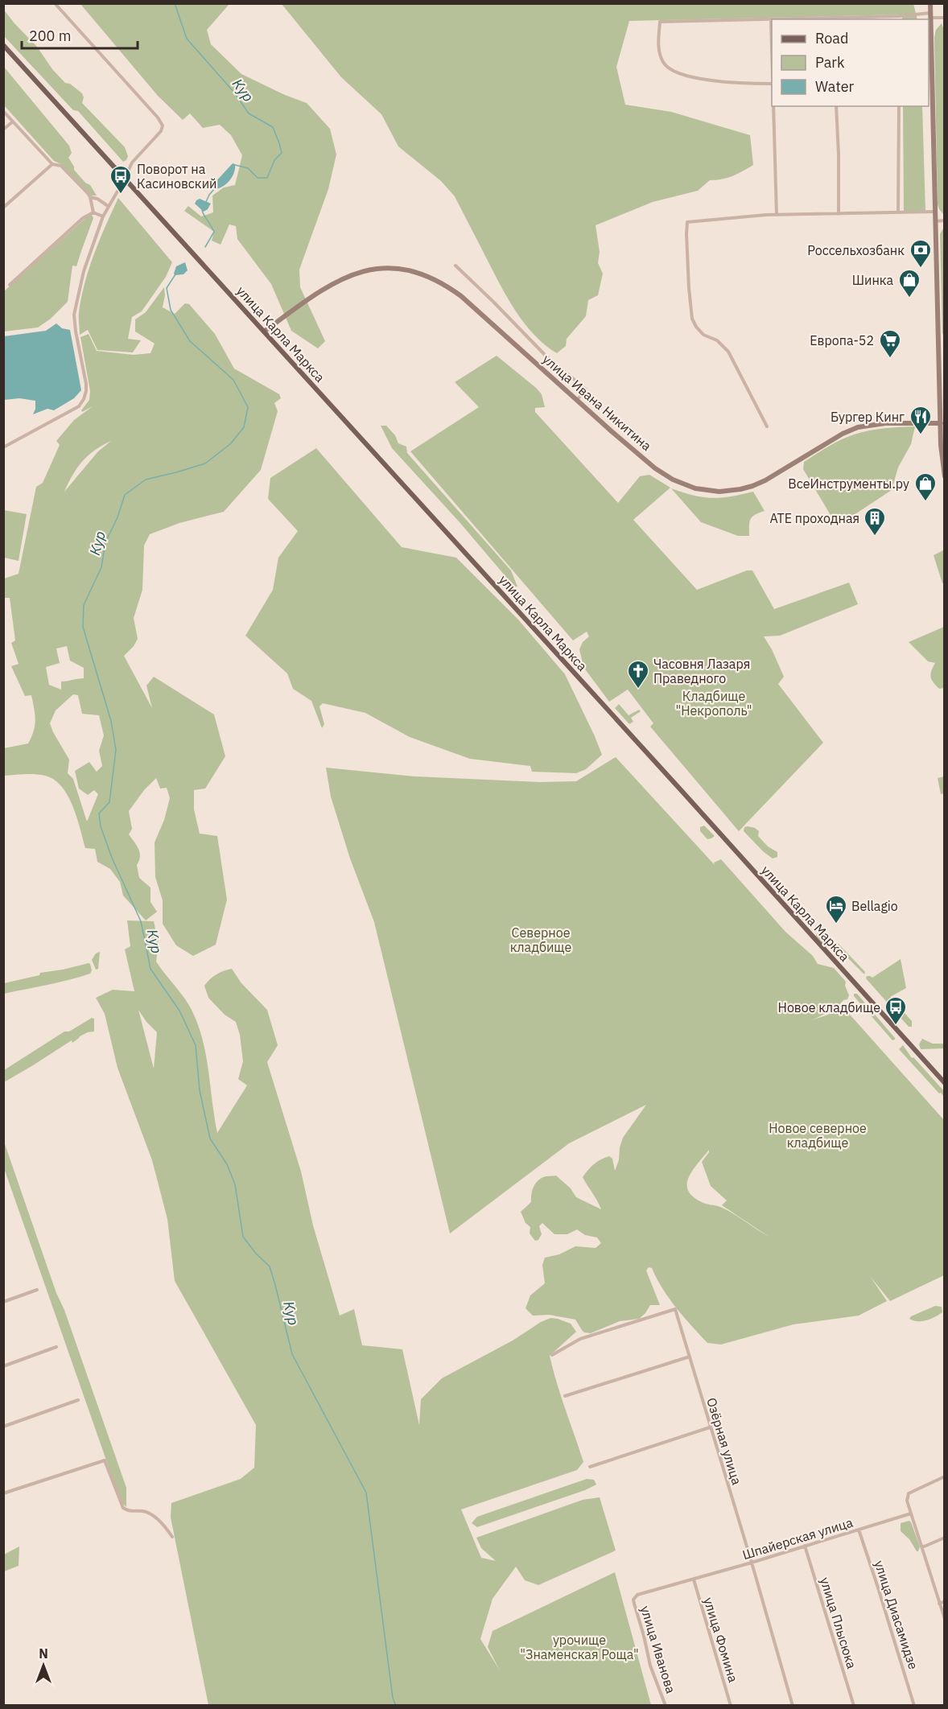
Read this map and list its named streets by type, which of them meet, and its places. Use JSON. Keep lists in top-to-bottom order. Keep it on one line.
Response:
{"streets":{"main road":["улица Карла Маркса","улица Ивана Никитина"],"street":["Озёрная улица","Шпайерская улица","улица Диасамидзе","улица Плысюка","улица Фомина","улица Иванова"]},"crossings":[["улица Карла Маркса","улица Ивана Никитина"],["Озёрная улица","Шпайерская улица"],["Шпайерская улица","улица Диасамидзе"],["Шпайерская улица","улица Плысюка"],["Шпайерская улица","улица Фомина"],["Шпайерская улица","улица Иванова"]],"water":["Кур"],"parks":["Кладбище \"Некрополь\"","Северное кладбище","Новое северное кладбище","урочище \"Знаменская Роща\""],"places":{"bus stop":["Поворот на Касиновский","Новое кладбище"],"bank":["Россельхозбанк"],"shop":["Шинка","ВсеИнструменты.ру"],"supermarket":["Европа-52"],"restaurant":["Бургер Кинг"],"building":["АТЕ проходная"],"church":["Часовня Лазаря Праведного"],"hotel":["Bellagio"]},"legend":["Road","Park","Water"],"scale_bar":"200 m","north":"top"}
